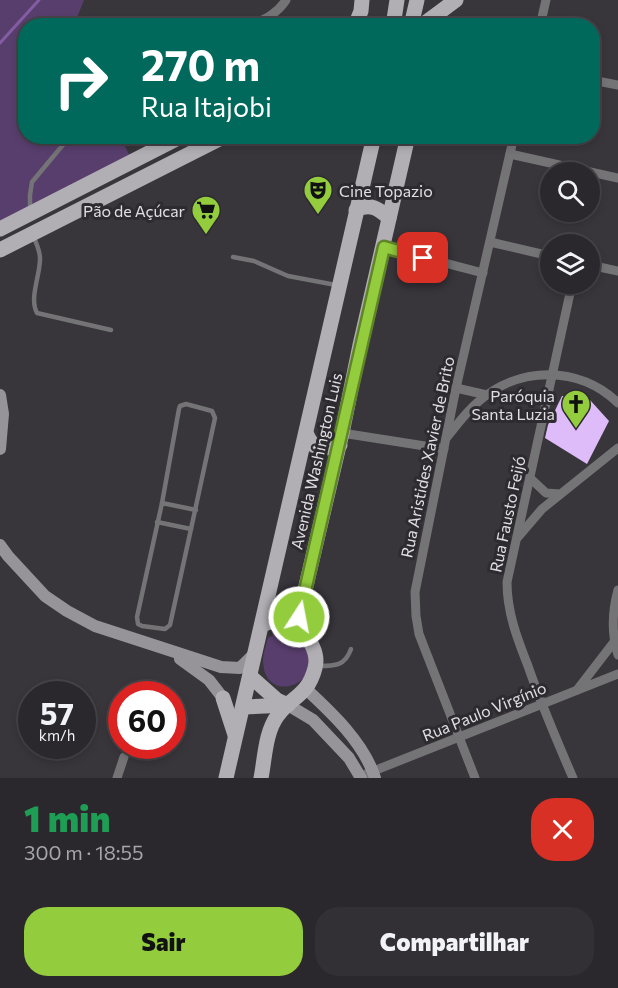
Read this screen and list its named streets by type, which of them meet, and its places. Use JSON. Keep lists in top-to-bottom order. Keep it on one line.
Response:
{"streets":{"main road":["Avenida Washington Luis"],"street":["Rua Aristides Xavier de Brito","Rua Fausto Feijó","Rua Paulo Virgínio"]},"crossings":[["Rua Aristides Xavier de Brito","Rua Paulo Virgínio"],["Rua Fausto Feijó","Rua Paulo Virgínio"]],"places":{"theatre":["Cine Topazio"],"supermarket":["Pão de Açúcar"],"church":["Paróquia Santa Luzia"]},"page":{"turn":["270 m","Rua Itajobi"],"speed":"57 km/h","limit":"60","heading":["1 min","300 m · 18:55"],"buttons":["Sair","Compartilhar"]}}
